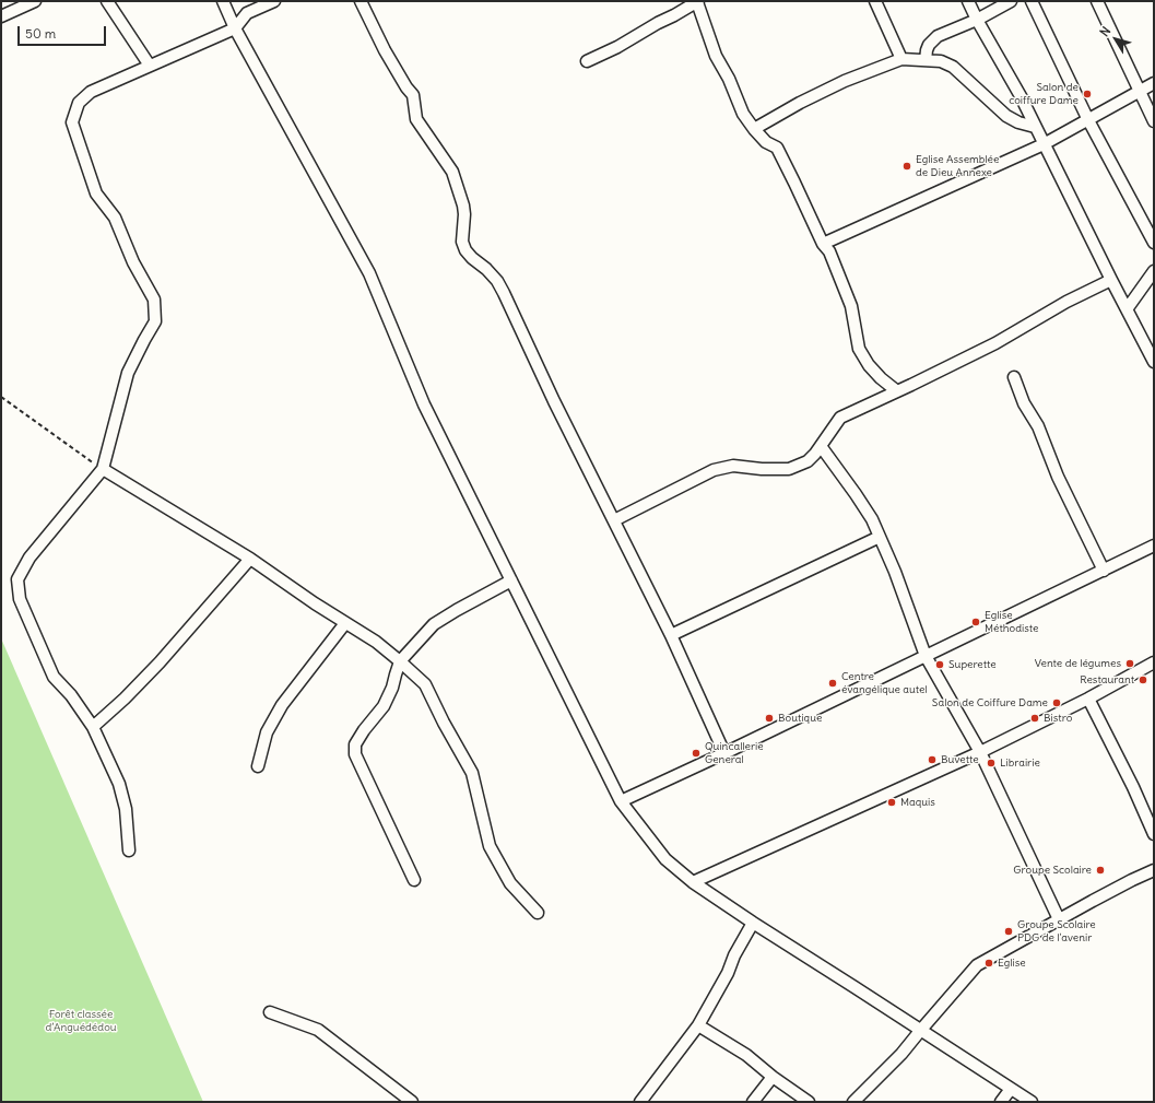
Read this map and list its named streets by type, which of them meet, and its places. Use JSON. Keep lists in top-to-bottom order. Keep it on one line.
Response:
{"parks":["Forêt classée d’Anguédédou"],"places":["Salon de coiffure Dame","Eglise Assemblée de Dieu Annexe","Eglise Méthodiste","Vente de légumes","Superette","Restaurant","Centre évangélique autel","Salon de Coiffure Dame","Boutique","Bistro","Quincallerie General","Buvette","Librairie","Maquis","Groupe Scolaire","Groupe Scolaire PDG de l'avenir","Eglise"],"scale_bar":"50 m","north":"top left"}
